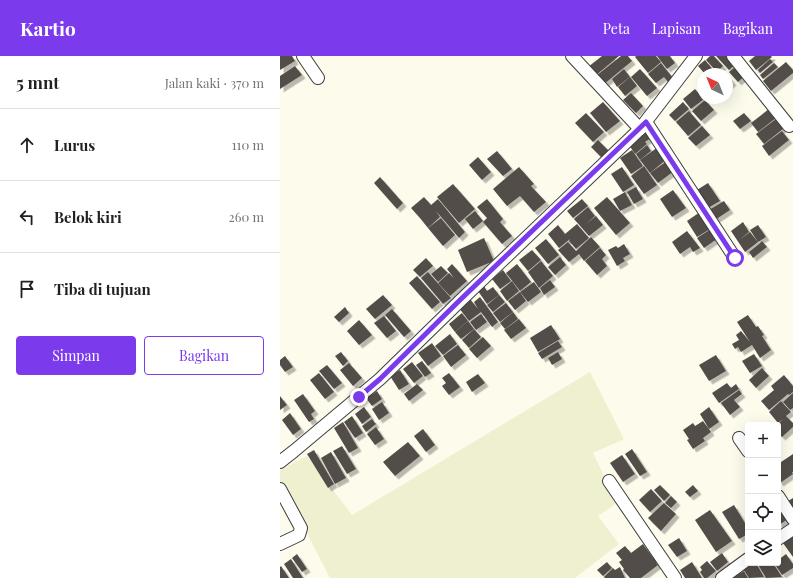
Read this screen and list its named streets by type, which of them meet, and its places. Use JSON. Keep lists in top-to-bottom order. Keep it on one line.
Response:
{"north":"top left","page":{"header":"Kartio","nav":["Peta","Lapisan","Bagikan"],"heading":["5 mnt","Jalan kaki · 370 m"],"list":[["Lurus","110 m"],["Belok kiri","260 m"],"Tiba di tujuan"],"buttons":["Simpan","Bagikan"],"map_buttons":["+","−"]}}
